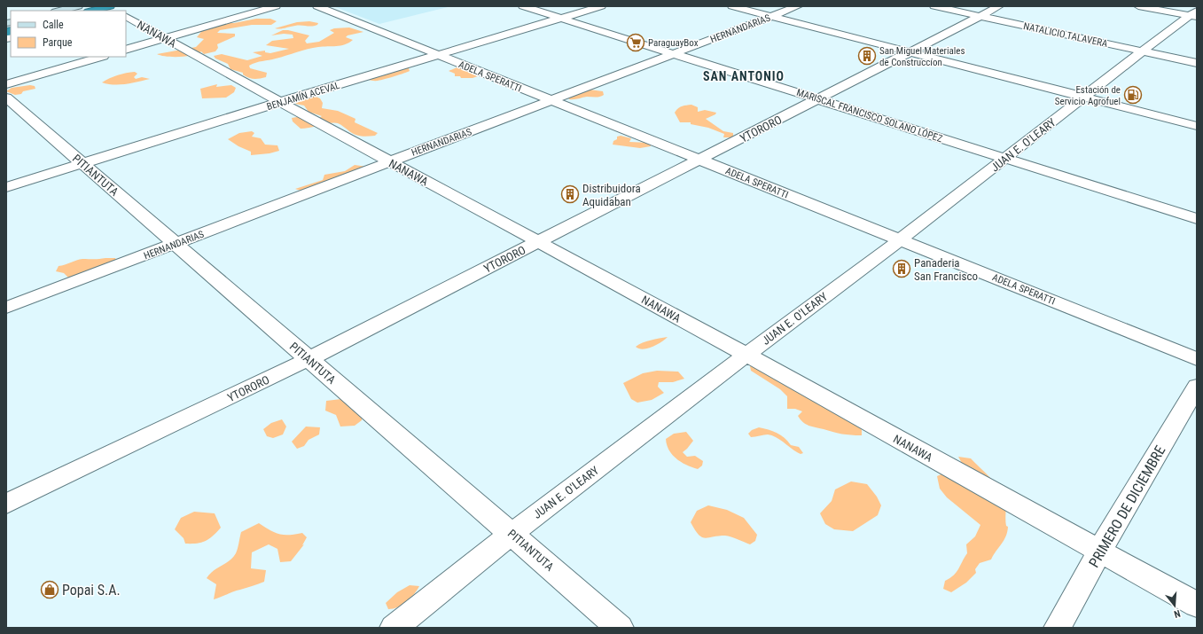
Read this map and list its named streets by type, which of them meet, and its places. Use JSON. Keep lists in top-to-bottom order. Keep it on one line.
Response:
{"streets":{"street":["HERNANDARIAS","NANAWA","NATALICIO TALAVERA","ADELA SPERATTI","BENJAMÍN ACEVAL","MARISCAL FRANCISCO SOLANO LÓPEZ","YTORORO","JUAN E. O'LEARY","PITIANTUTA","PRIMERO DE DICIEMBRE"]},"crossings":[["HERNANDARIAS","NANAWA"],["HERNANDARIAS","ADELA SPERATTI"],["HERNANDARIAS","MARISCAL FRANCISCO SOLANO LÓPEZ"],["HERNANDARIAS","PITIANTUTA"],["NANAWA","BENJAMÍN ACEVAL"],["NANAWA","YTORORO"],["NANAWA","JUAN E. O'LEARY"],["NANAWA","PRIMERO DE DICIEMBRE"],["NATALICIO TALAVERA","YTORORO"],["NATALICIO TALAVERA","JUAN E. O'LEARY"],["ADELA SPERATTI","BENJAMÍN ACEVAL"],["ADELA SPERATTI","YTORORO"],["ADELA SPERATTI","JUAN E. O'LEARY"],["BENJAMÍN ACEVAL","MARISCAL FRANCISCO SOLANO LÓPEZ"],["BENJAMÍN ACEVAL","PITIANTUTA"],["MARISCAL FRANCISCO SOLANO LÓPEZ","YTORORO"],["MARISCAL FRANCISCO SOLANO LÓPEZ","JUAN E. O'LEARY"],["YTORORO","PITIANTUTA"],["JUAN E. O'LEARY","PITIANTUTA"]],"districts":["SAN ANTONIO"],"places":{"supermarket":["ParaguayBox"],"building":["San Miguel Materiales de Construccíon","Distribuidora Aquidaban","Panaderia San Francisco"],"fuel station":["Estación de Servicio Agrofuel"],"shop":["Popai S.A."]},"legend":["Calle","Parque"],"north":"bottom"}
